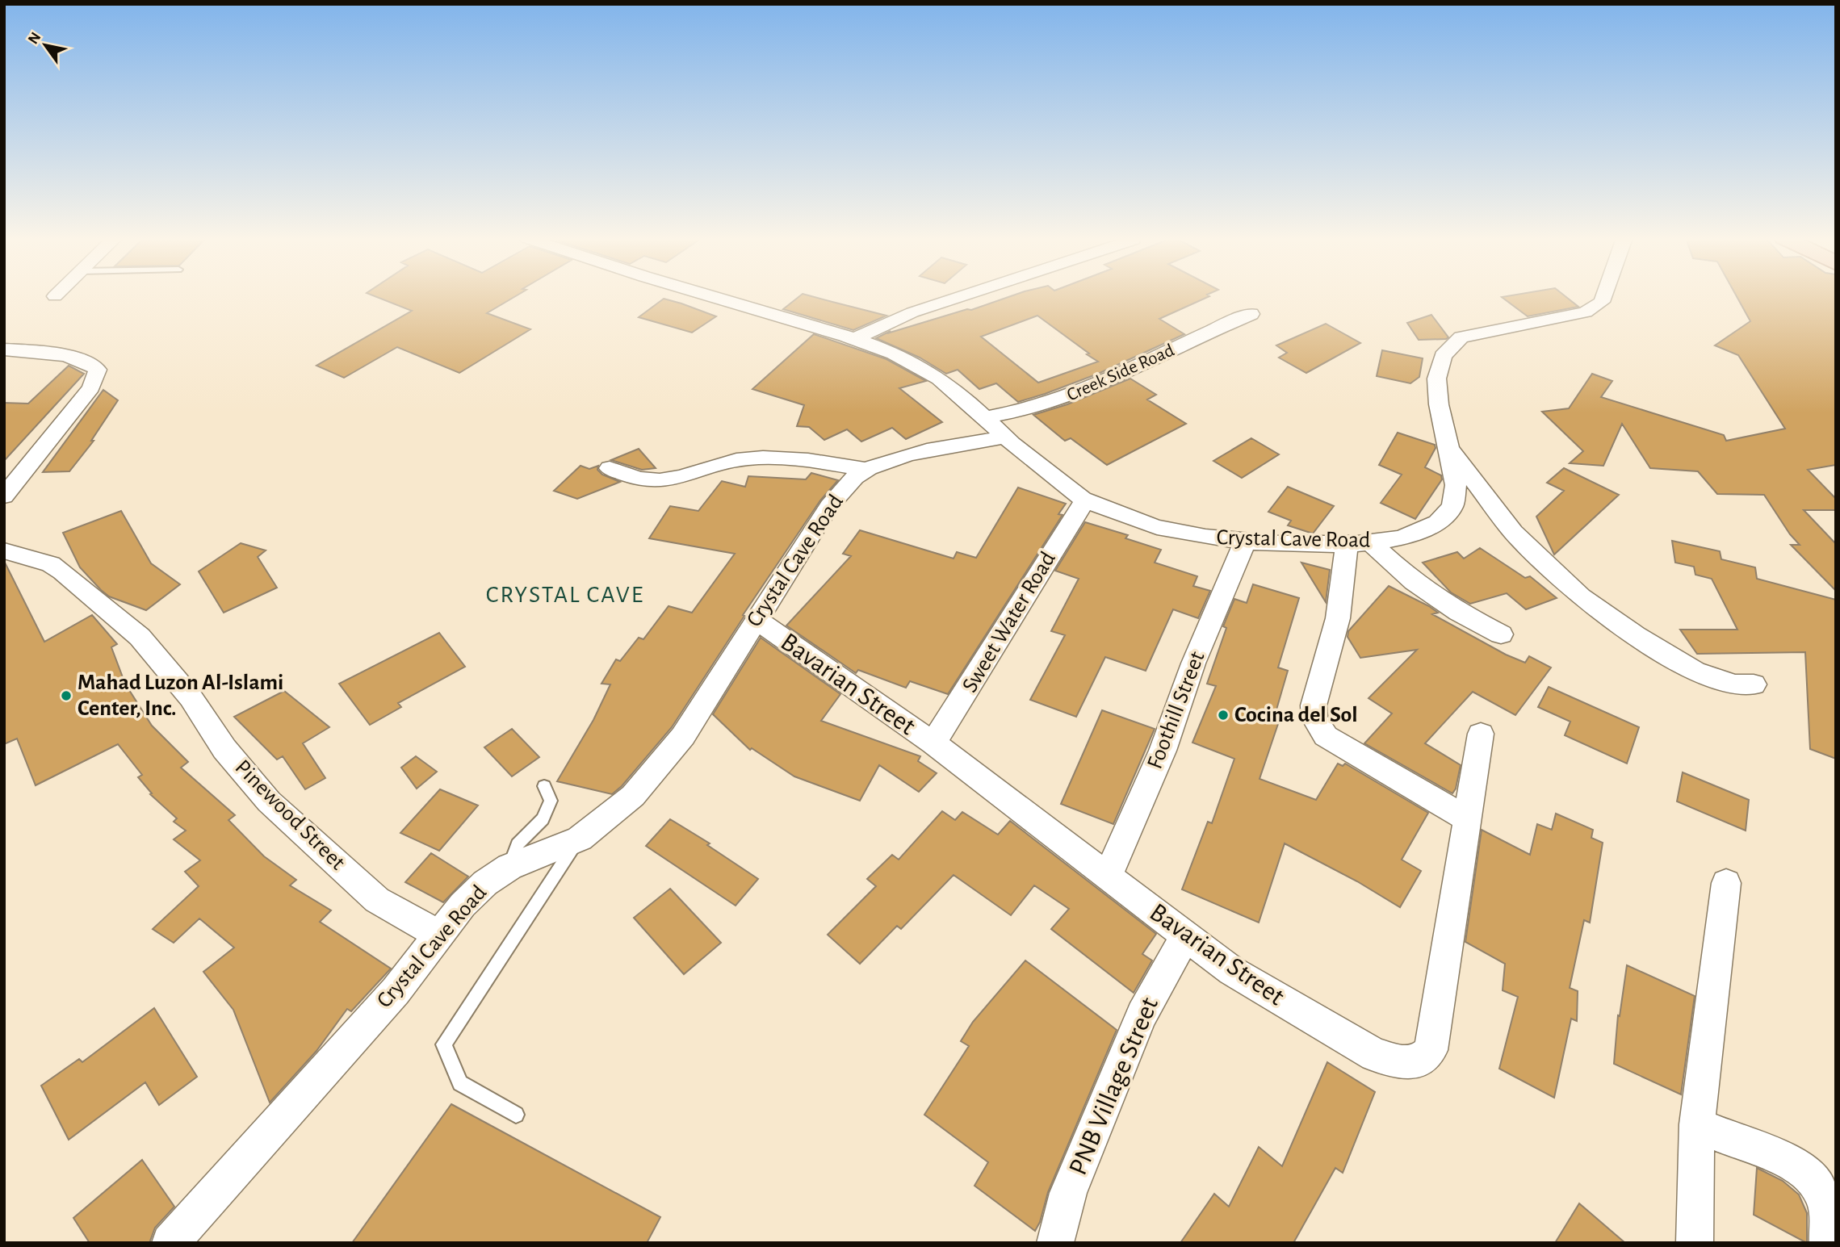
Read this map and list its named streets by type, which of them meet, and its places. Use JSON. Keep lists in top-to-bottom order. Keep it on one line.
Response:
{"streets":{"street":["Creek Side Road","Crystal Cave Road","Sweet Water Road","Bavarian Street","Foothill Street","Pinewood Street","PNB Village Street"]},"crossings":[["Creek Side Road","Crystal Cave Road"],["Crystal Cave Road","Sweet Water Road"],["Crystal Cave Road","Bavarian Street"],["Crystal Cave Road","Foothill Street"],["Crystal Cave Road","Pinewood Street"],["Sweet Water Road","Bavarian Street"],["Bavarian Street","Foothill Street"],["Bavarian Street","PNB Village Street"]],"districts":["CRYSTAL CAVE"],"places":["Mahad Luzon Al-Islami Center, Inc.","Cocina del Sol"],"north":"top left"}
